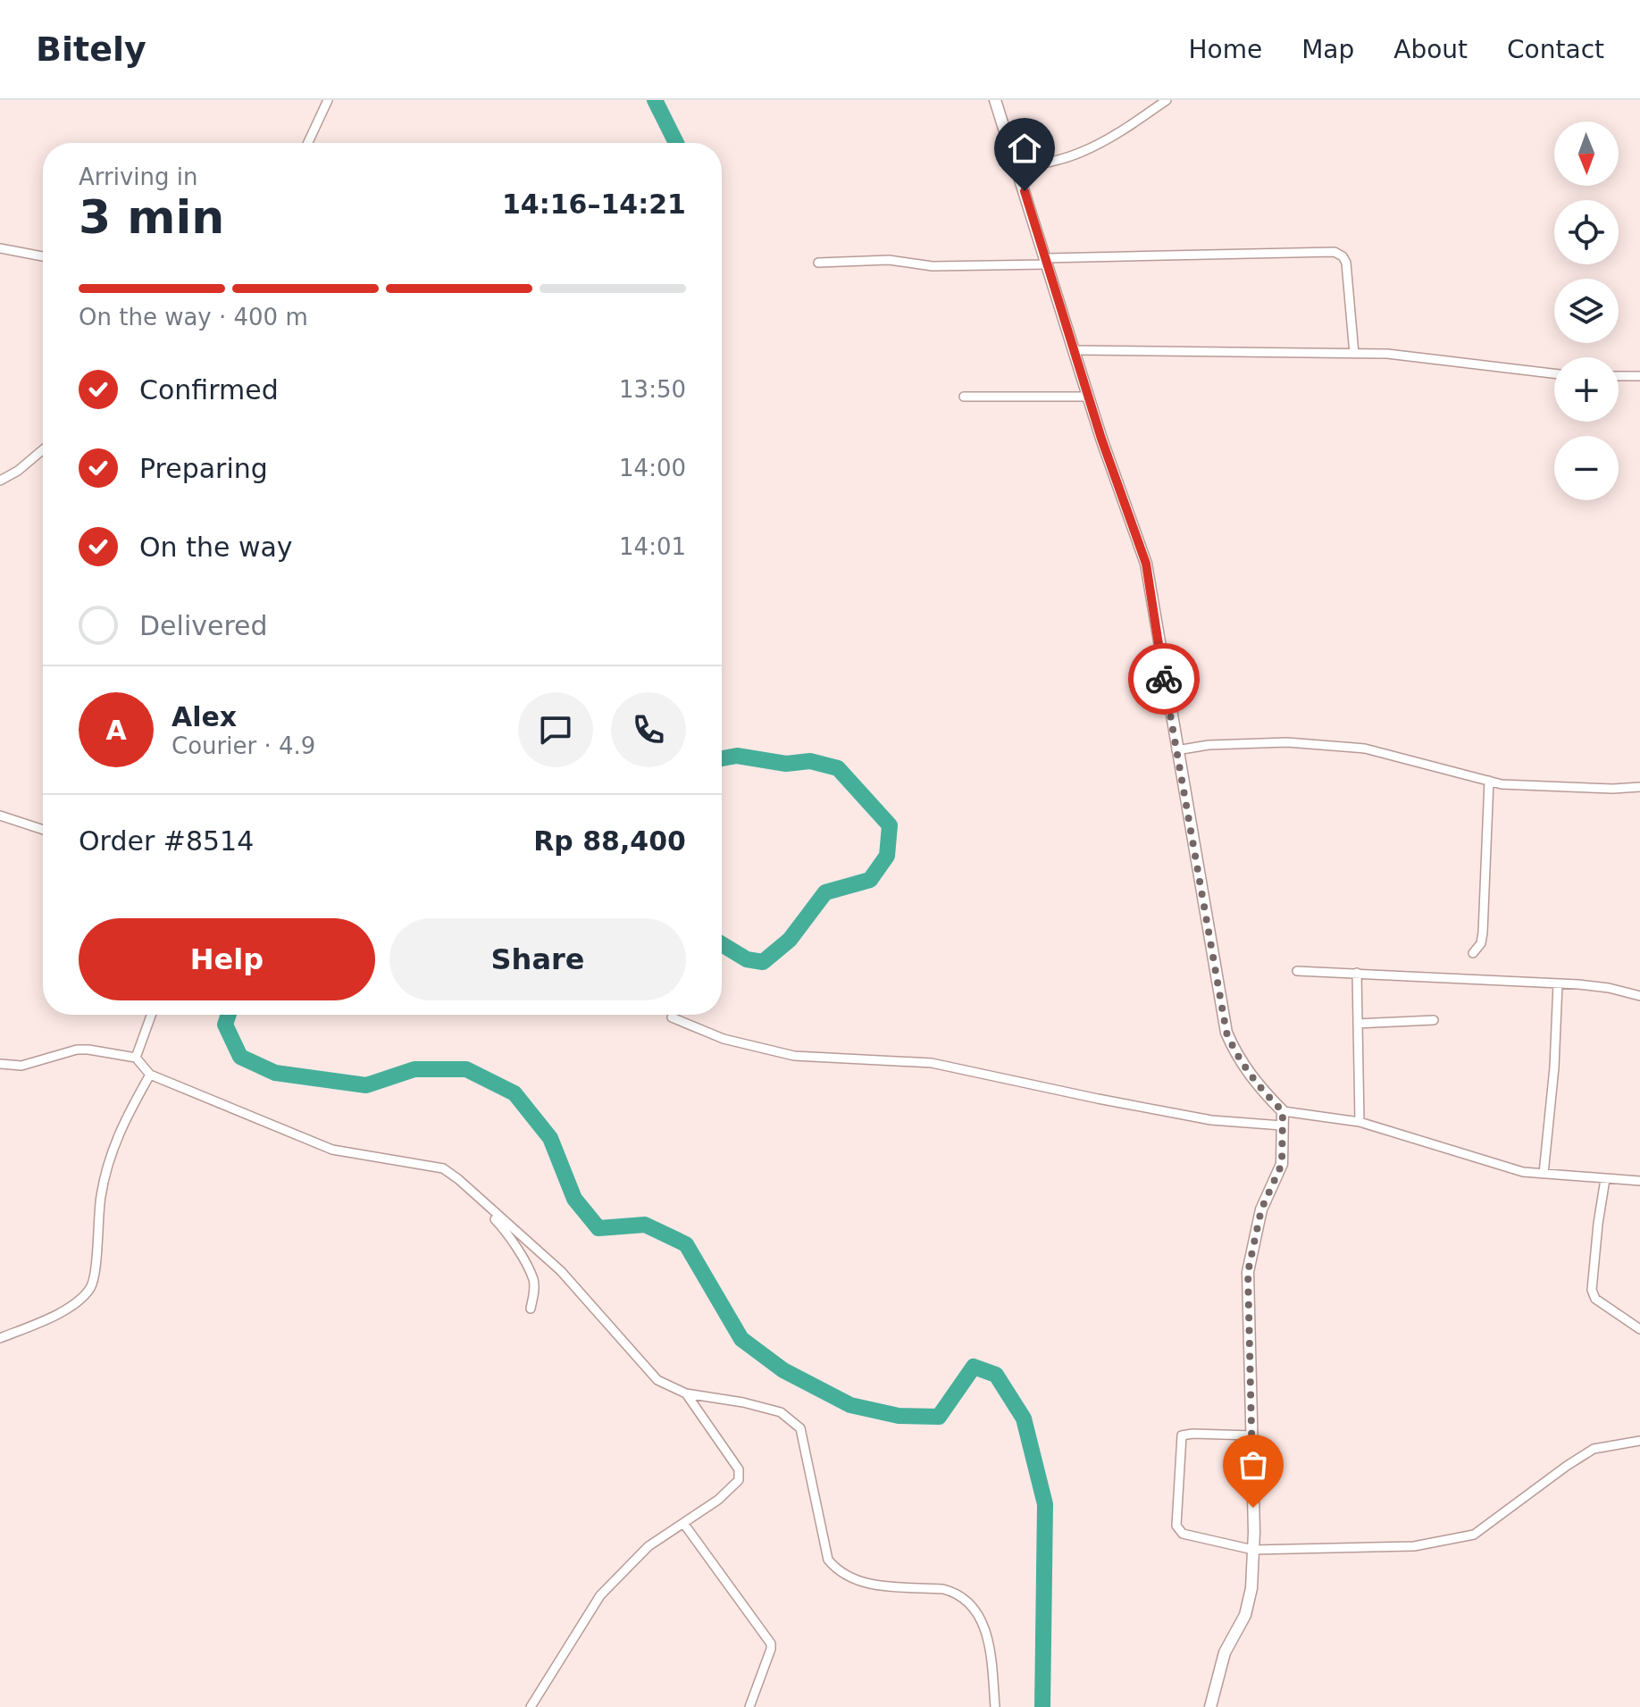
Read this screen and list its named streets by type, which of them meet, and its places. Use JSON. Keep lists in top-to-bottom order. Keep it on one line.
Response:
{"north":"bottom","page":{"header":"Bitely","nav":["Home","Map","About","Contact"],"map_buttons":["+","−"],"heading":["3 min","Arriving in","14:16–14:21"],"panel":["Alex","Courier · 4.9","Order #8514","Rp 88,400"],"bar":"On the way · 400 m","list":[["Confirmed","13:50"],["Preparing","14:00"],["On the way","14:01"],"Delivered"],"round":"A","buttons":["Help","Share"]}}
